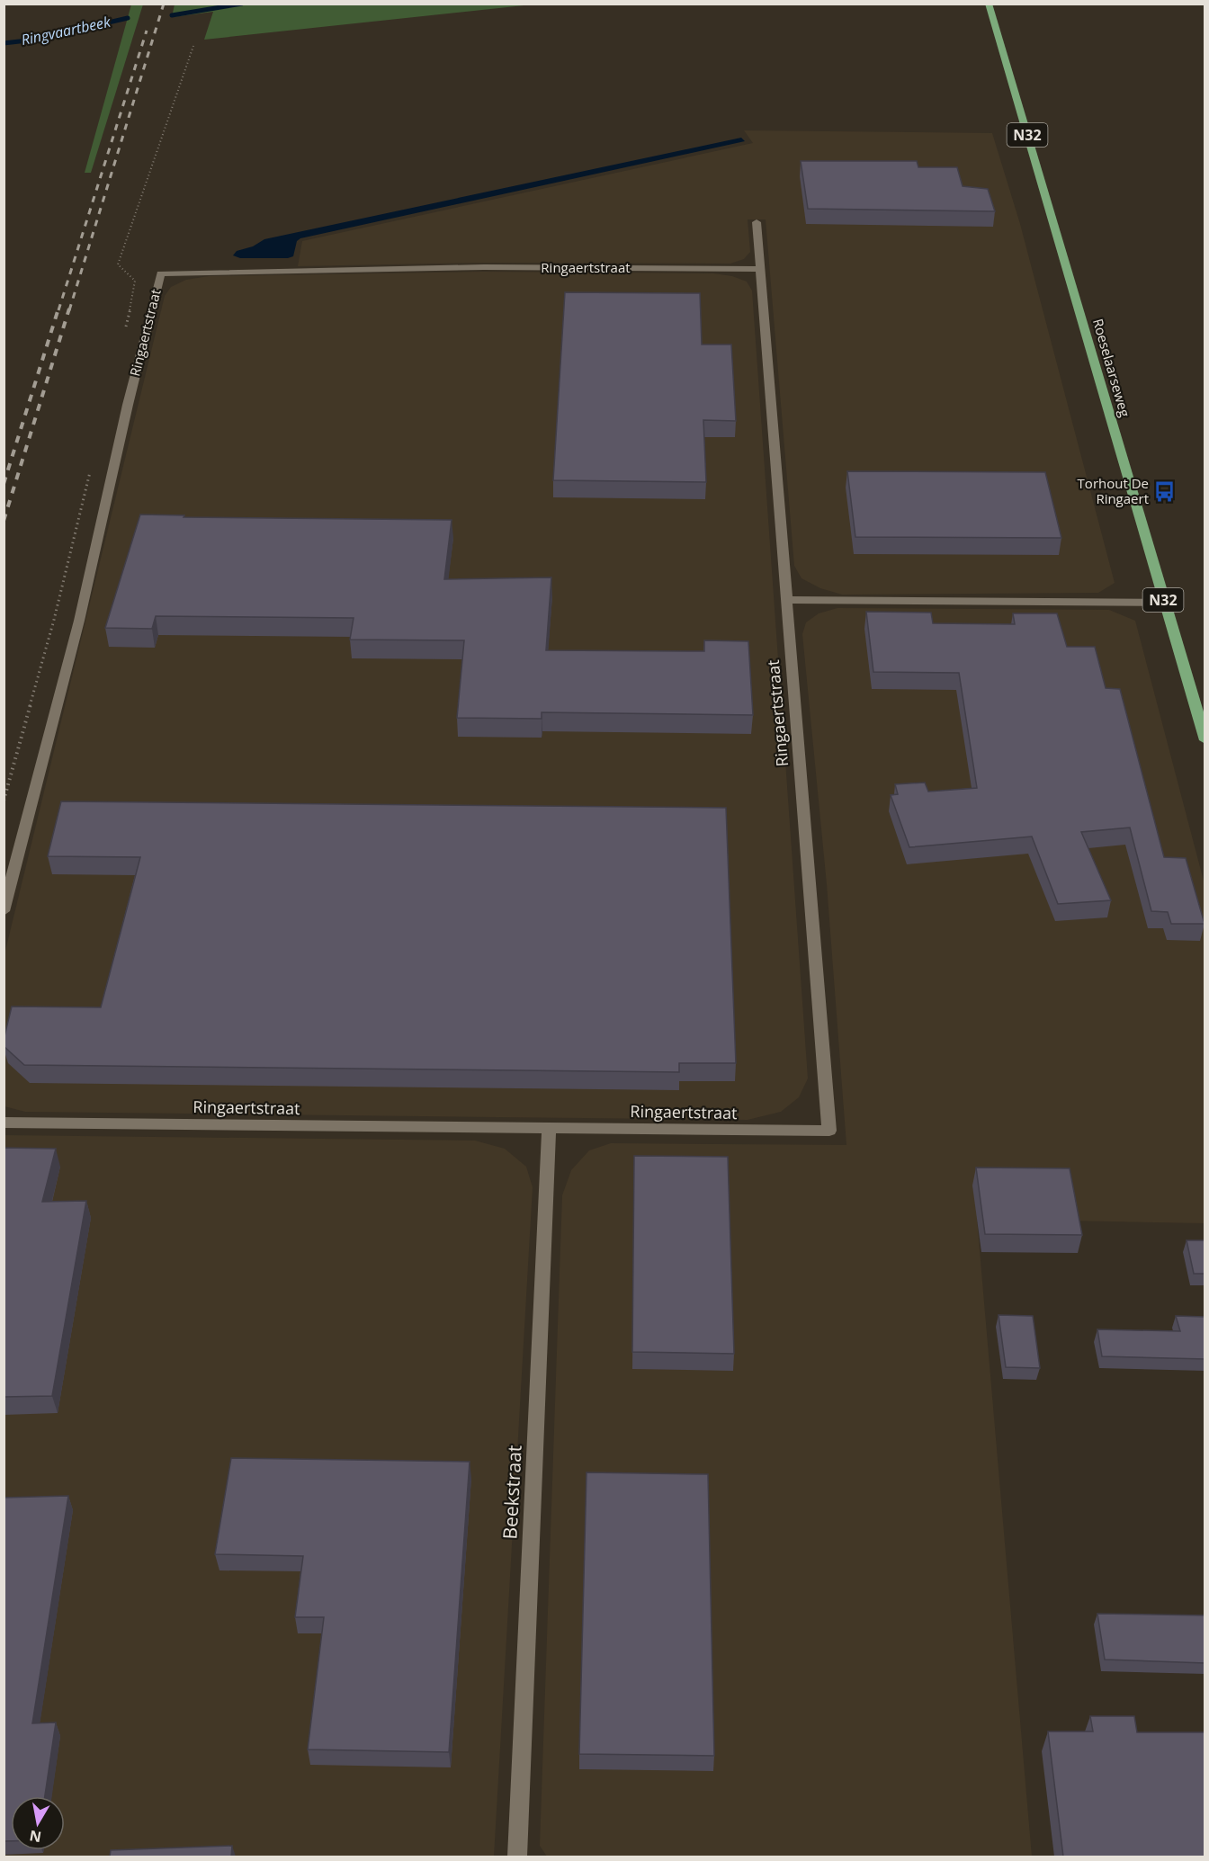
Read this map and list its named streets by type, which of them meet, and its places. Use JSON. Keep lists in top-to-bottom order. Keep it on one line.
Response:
{"streets":{"main road":["N32","Roeselaarseweg"],"street":["Ringaertstraat","Beekstraat"]},"crossings":[["Ringaertstraat","Beekstraat"]],"water":["Ringvaartbeek"],"places":{"bus stop":["Torhout De Ringaert"]},"north":"bottom"}
